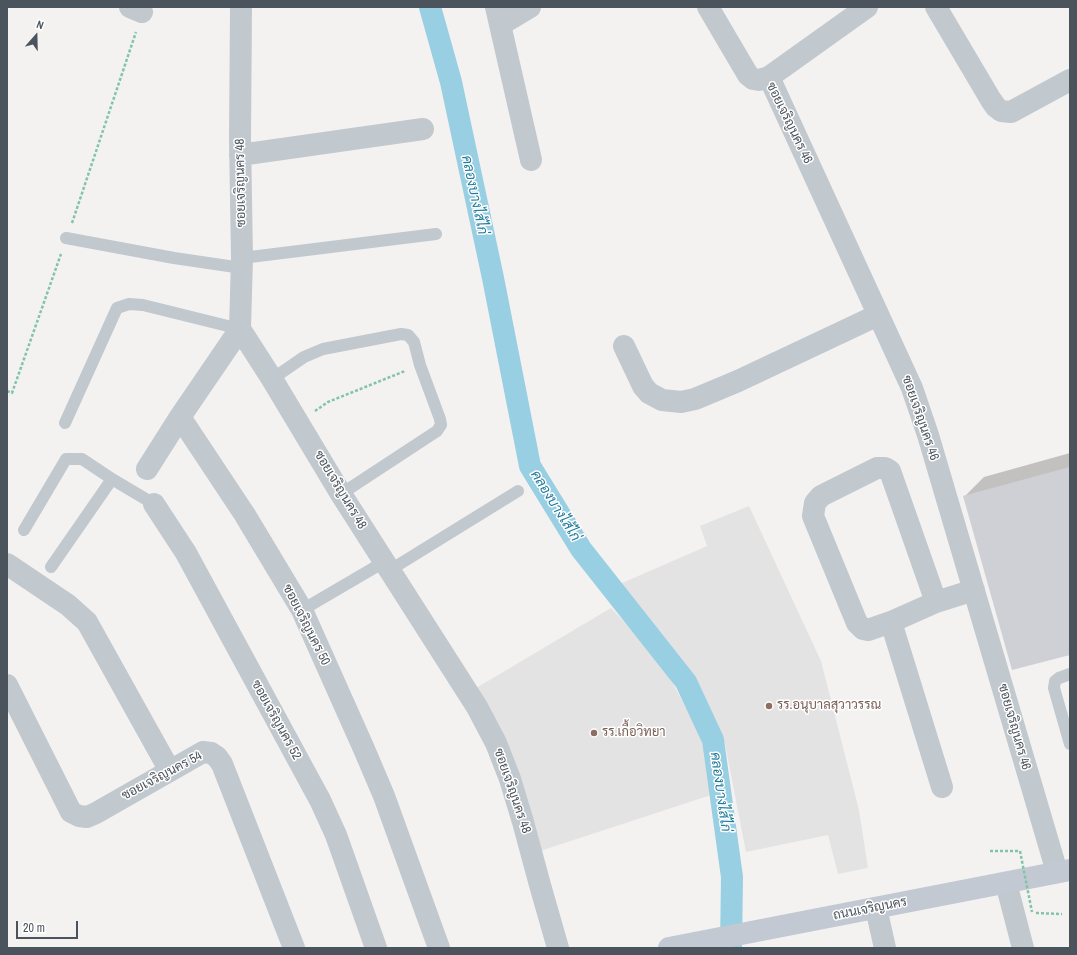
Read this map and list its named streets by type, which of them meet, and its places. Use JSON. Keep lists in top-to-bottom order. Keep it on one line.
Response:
{"streets":{"main road":["ถนนเจริญนคร"],"street":["ซอยเจริญนคร 46","ซอยเจริญนคร 48","ซอยเจริญนคร 50","ซอยเจริญนคร 52","ซอยเจริญนคร 54"]},"crossings":[["ซอยเจริญนคร 46","ถนนเจริญนคร"]],"water":["คลองบางไส้ไก่"],"places":["รร.อนุบาลสุวาวรรณ","รร.เกื้อวิทยา"],"scale_bar":"20 m","north":"top"}
